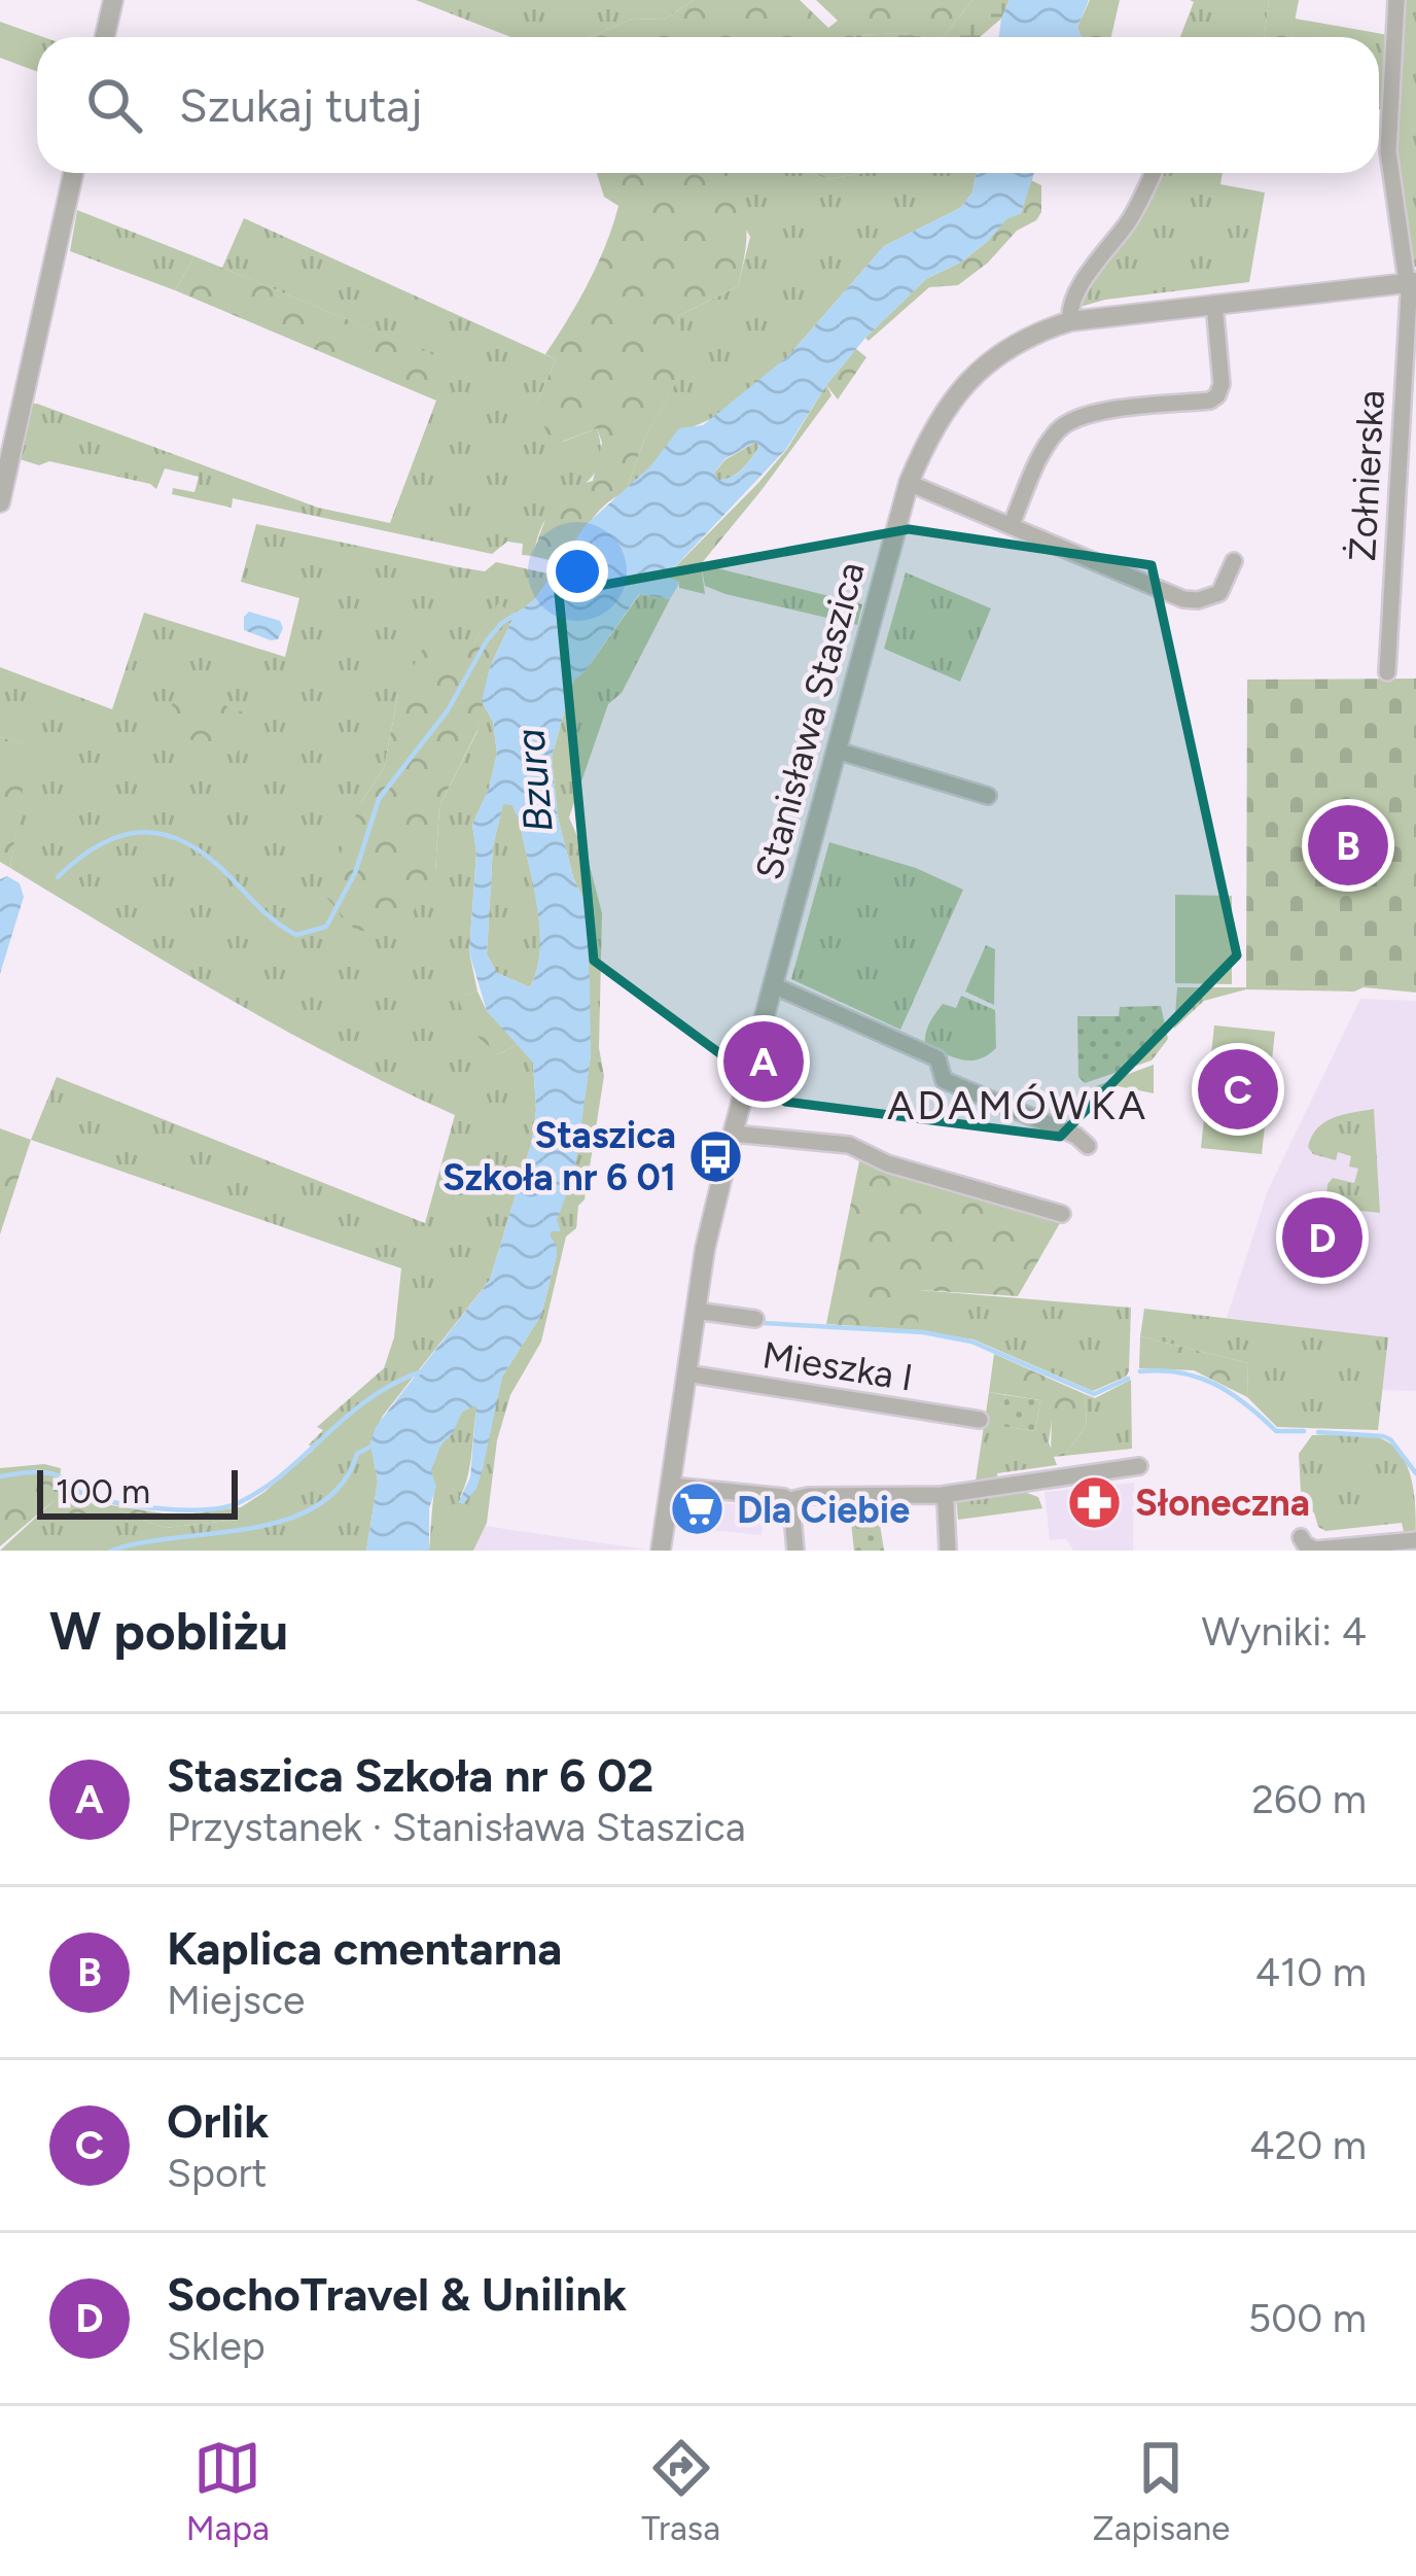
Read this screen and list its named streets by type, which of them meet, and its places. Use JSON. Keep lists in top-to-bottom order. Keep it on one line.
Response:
{"streets":{"street":["Żołnierska","Stanisława Staszica","Mieszka I"]},"crossings":[["Żołnierska","Stanisława Staszica"],["Stanisława Staszica","Mieszka I"]],"districts":["ADAMÓWKA"],"water":["Bzura"],"places":{"bus stop":["Staszica Szkoła nr 6 01"],"pharmacy":["Słoneczna"],"supermarket":["Dla Ciebie"]},"scale_bar":"100 m","page":{"search":"Szukaj tutaj","pins":["B","A","C","D"],"scale":"100 m","heading":["W pobliżu","Wyniki: 4"],"list":[{"mark":"A","name":"Staszica Szkoła nr 6 02","note":"Przystanek · Stanisława Staszica","value":"260 m"},{"mark":"B","name":"Kaplica cmentarna","note":"Miejsce","value":"410 m"},{"mark":"C","name":"Orlik","note":"Sport","value":"420 m"},{"mark":"D","name":"SochoTravel & Unilink","note":"Sklep","value":"500 m"}],"nav":["Mapa","Trasa","Zapisane"]}}
